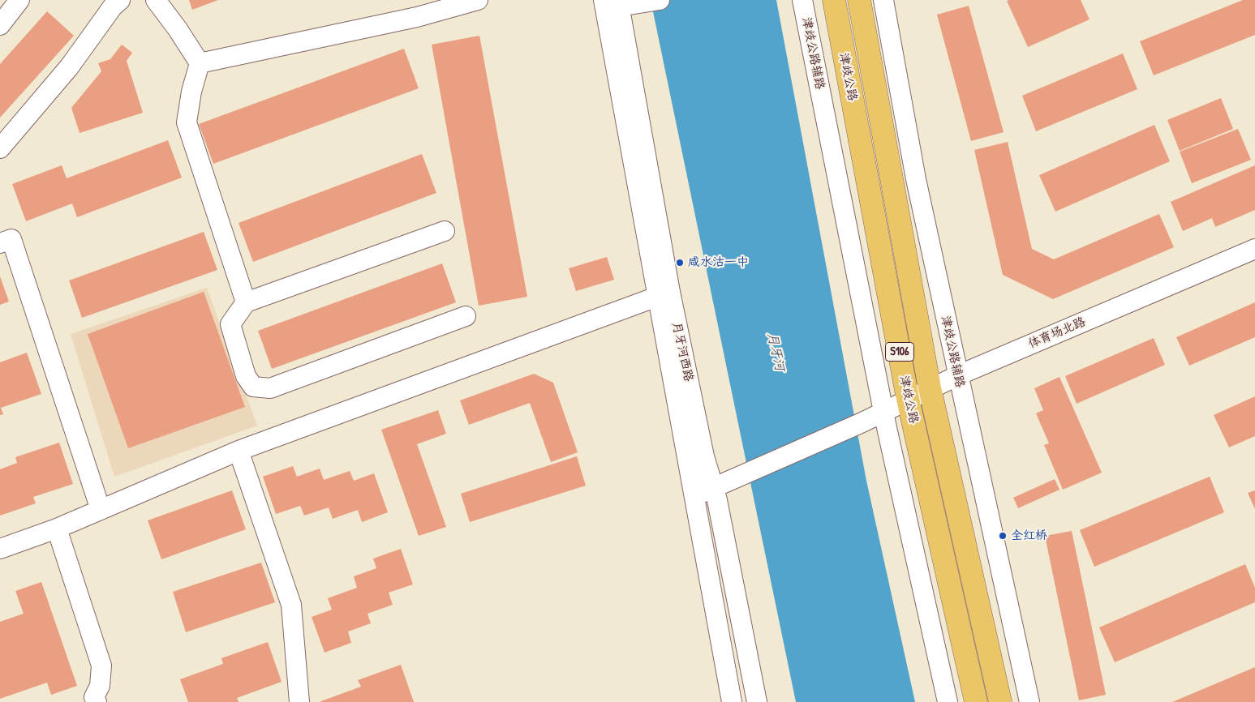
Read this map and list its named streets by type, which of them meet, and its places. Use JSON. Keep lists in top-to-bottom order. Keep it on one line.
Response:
{"streets":{"main road":["津歧公路","S106"],"street":["津歧公路辅路","体育场北路","月牙河西路"]},"crossings":[["津歧公路辅路","体育场北路"],["津歧公路","体育场北路"]],"water":["月牙河"],"places":["咸水沽一中","全红桥"]}
